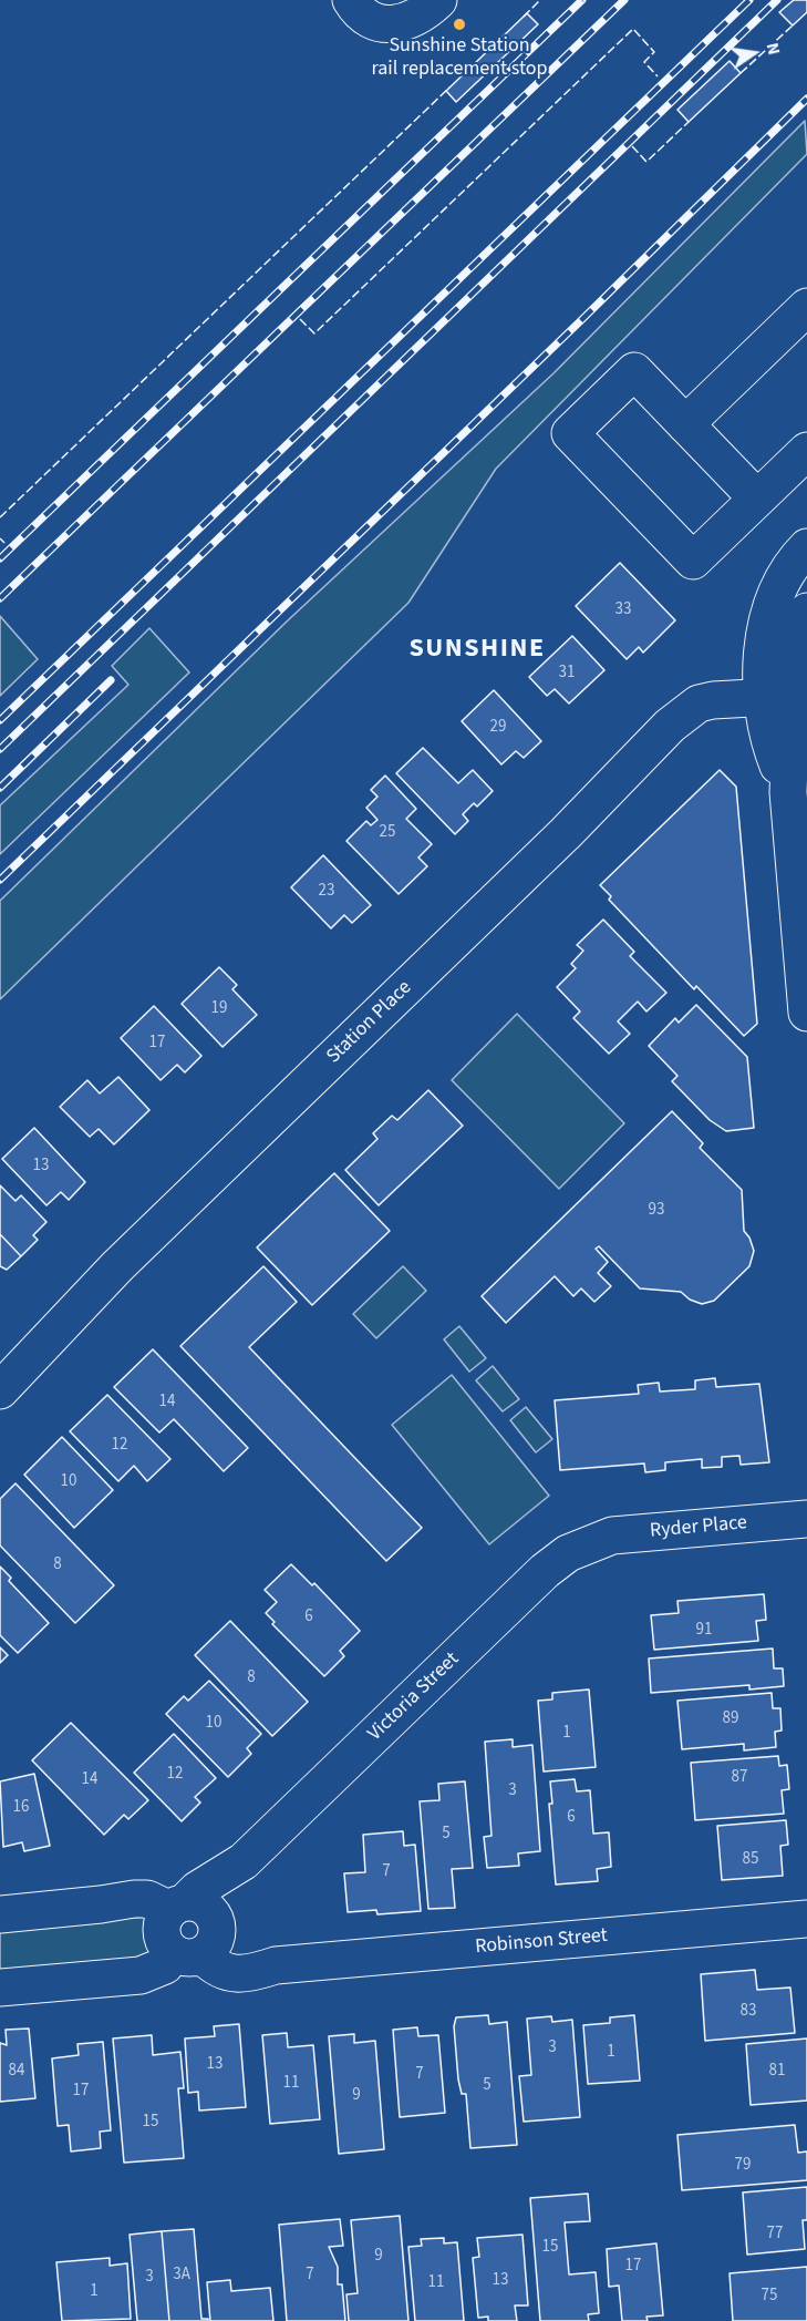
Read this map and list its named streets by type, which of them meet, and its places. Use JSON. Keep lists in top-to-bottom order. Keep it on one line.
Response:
{"streets":{"street":["Station Place","Ryder Place","Victoria Street","Robinson Street"]},"crossings":[["Ryder Place","Victoria Street"],["Victoria Street","Robinson Street"]],"districts":["SUNSHINE"],"places":["Sunshine Station rail replacement stop"],"house_numbers":["33","31","29","25","23","19","17","13","93","14","12","10","8","6","91","8","89","10","1","12","87","14","3","16","6","5","85","7","83","3","1","13","84","81","7","11","5","17","9","15","79","77","15","9","17","3A","7","3","13","11","1","75"],"north":"right"}
